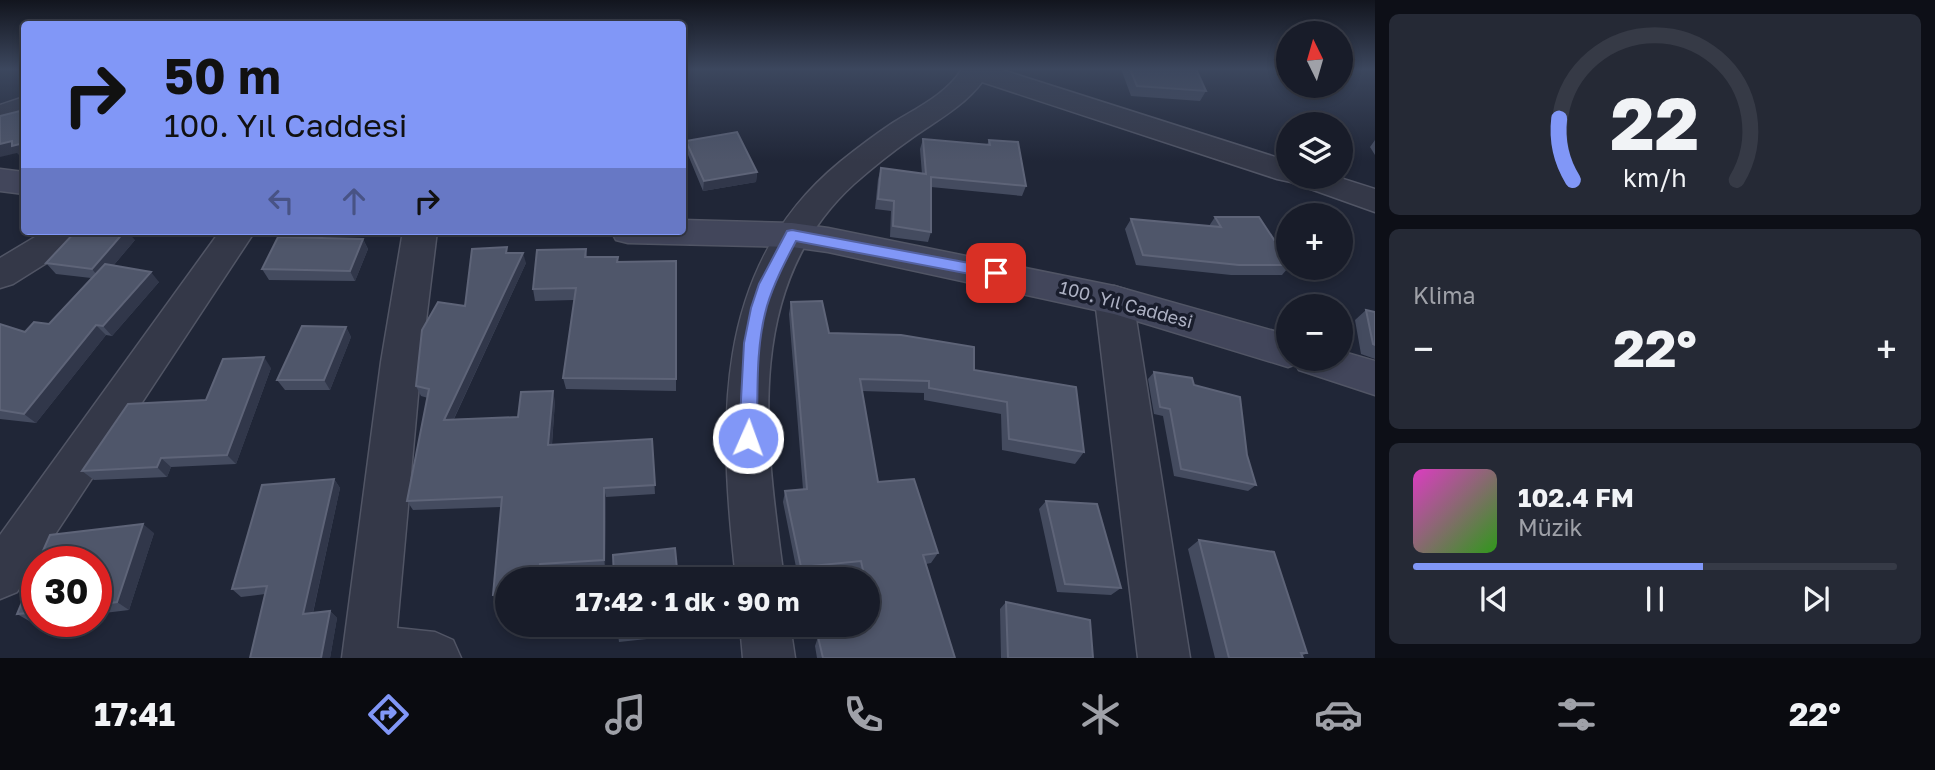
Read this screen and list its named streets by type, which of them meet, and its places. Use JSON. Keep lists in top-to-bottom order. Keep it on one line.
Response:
{"streets":{"street":["100. Yıl Caddesi"]},"north":"top","page":{"map_buttons":["+","−"],"turn":["50 m","100. Yıl Caddesi"],"tile":"Klima","heat":["−","22°","+"],"song":["102.4 FM","Müzik"],"limit":"30","trip":"17:42 · 1 dk · 90 m","tabs":["17:41","22°"],"gauge":["22","km/h"]}}
